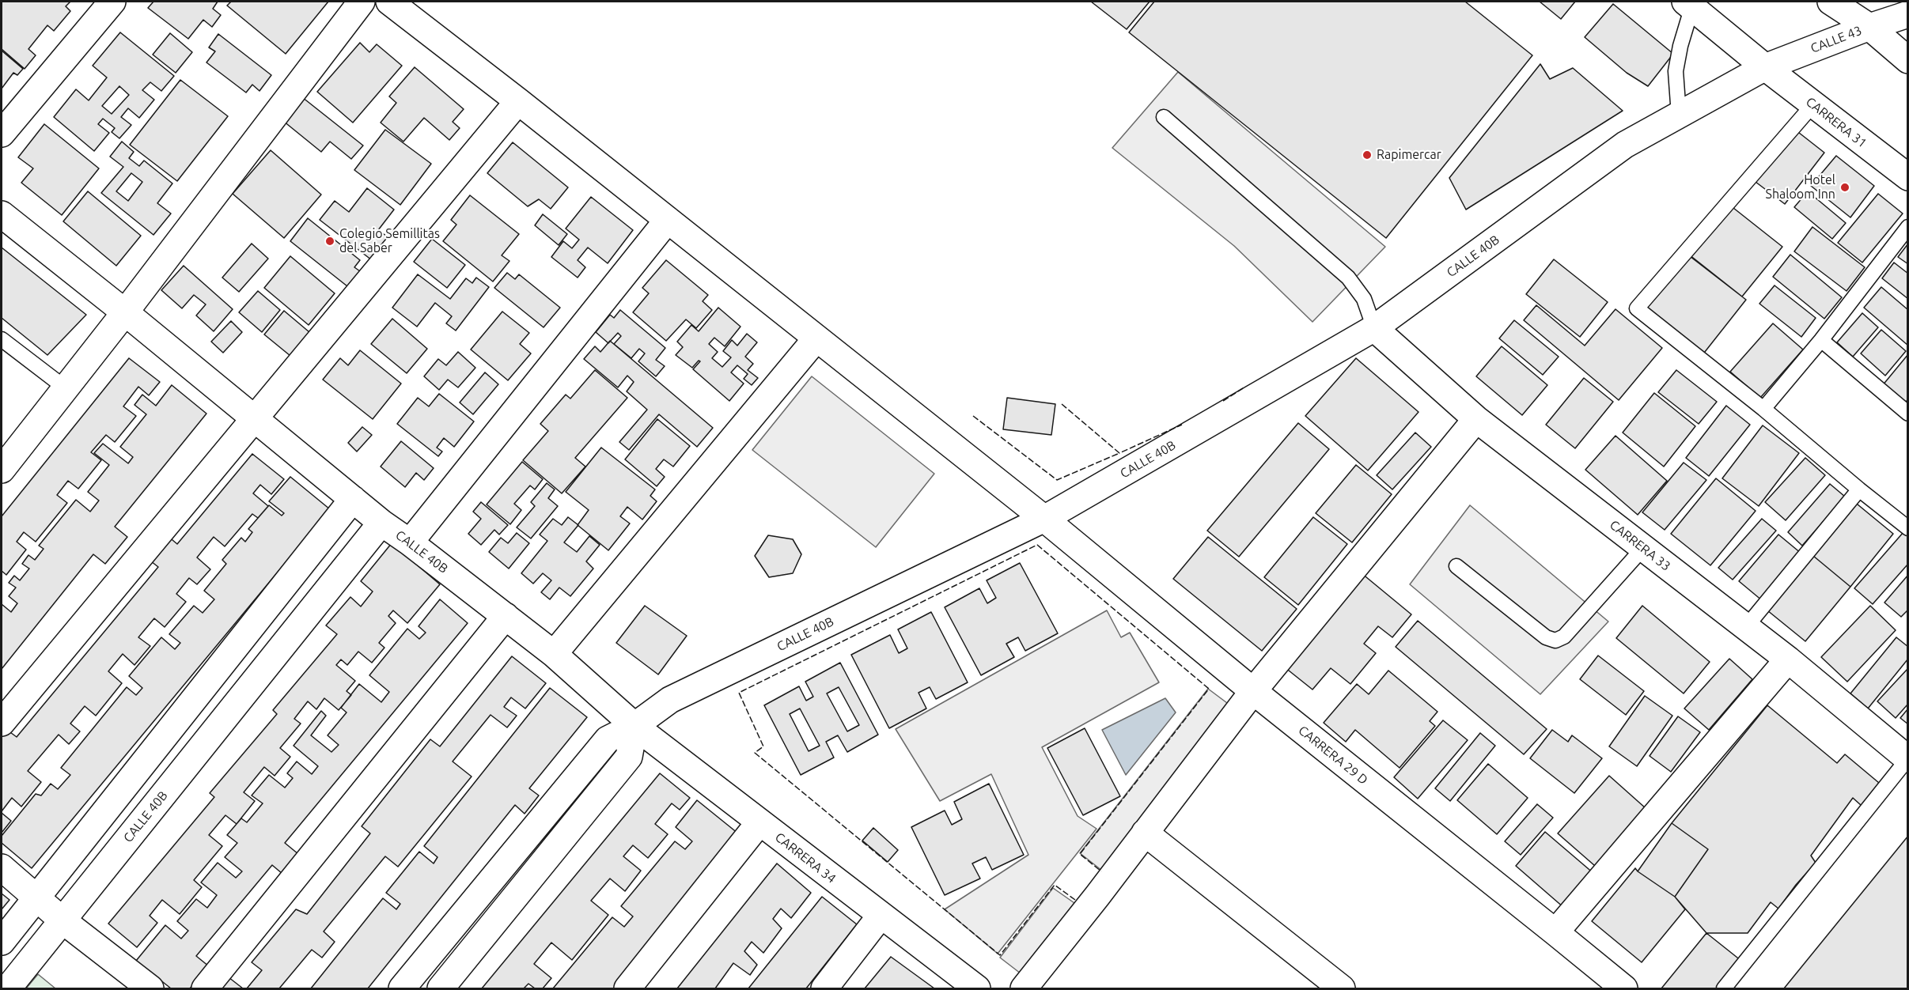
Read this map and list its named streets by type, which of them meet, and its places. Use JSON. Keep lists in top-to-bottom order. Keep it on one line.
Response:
{"streets":{"street":["CALLE 43","CARRERA 31","CALLE 40B","CARRERA 33","CARRERA 29 D","CARRERA 34"]},"crossings":[["CALLE 43","CARRERA 31"],["CALLE 43","CALLE 40B"],["CARRERA 31","CALLE 40B"],["CALLE 40B","CARRERA 33"],["CALLE 40B","CARRERA 29 D"],["CALLE 40B","CARRERA 34"]],"places":["Rapimercar","Hotel Shaloom Inn","Colegio Semillitas del Saber"]}
